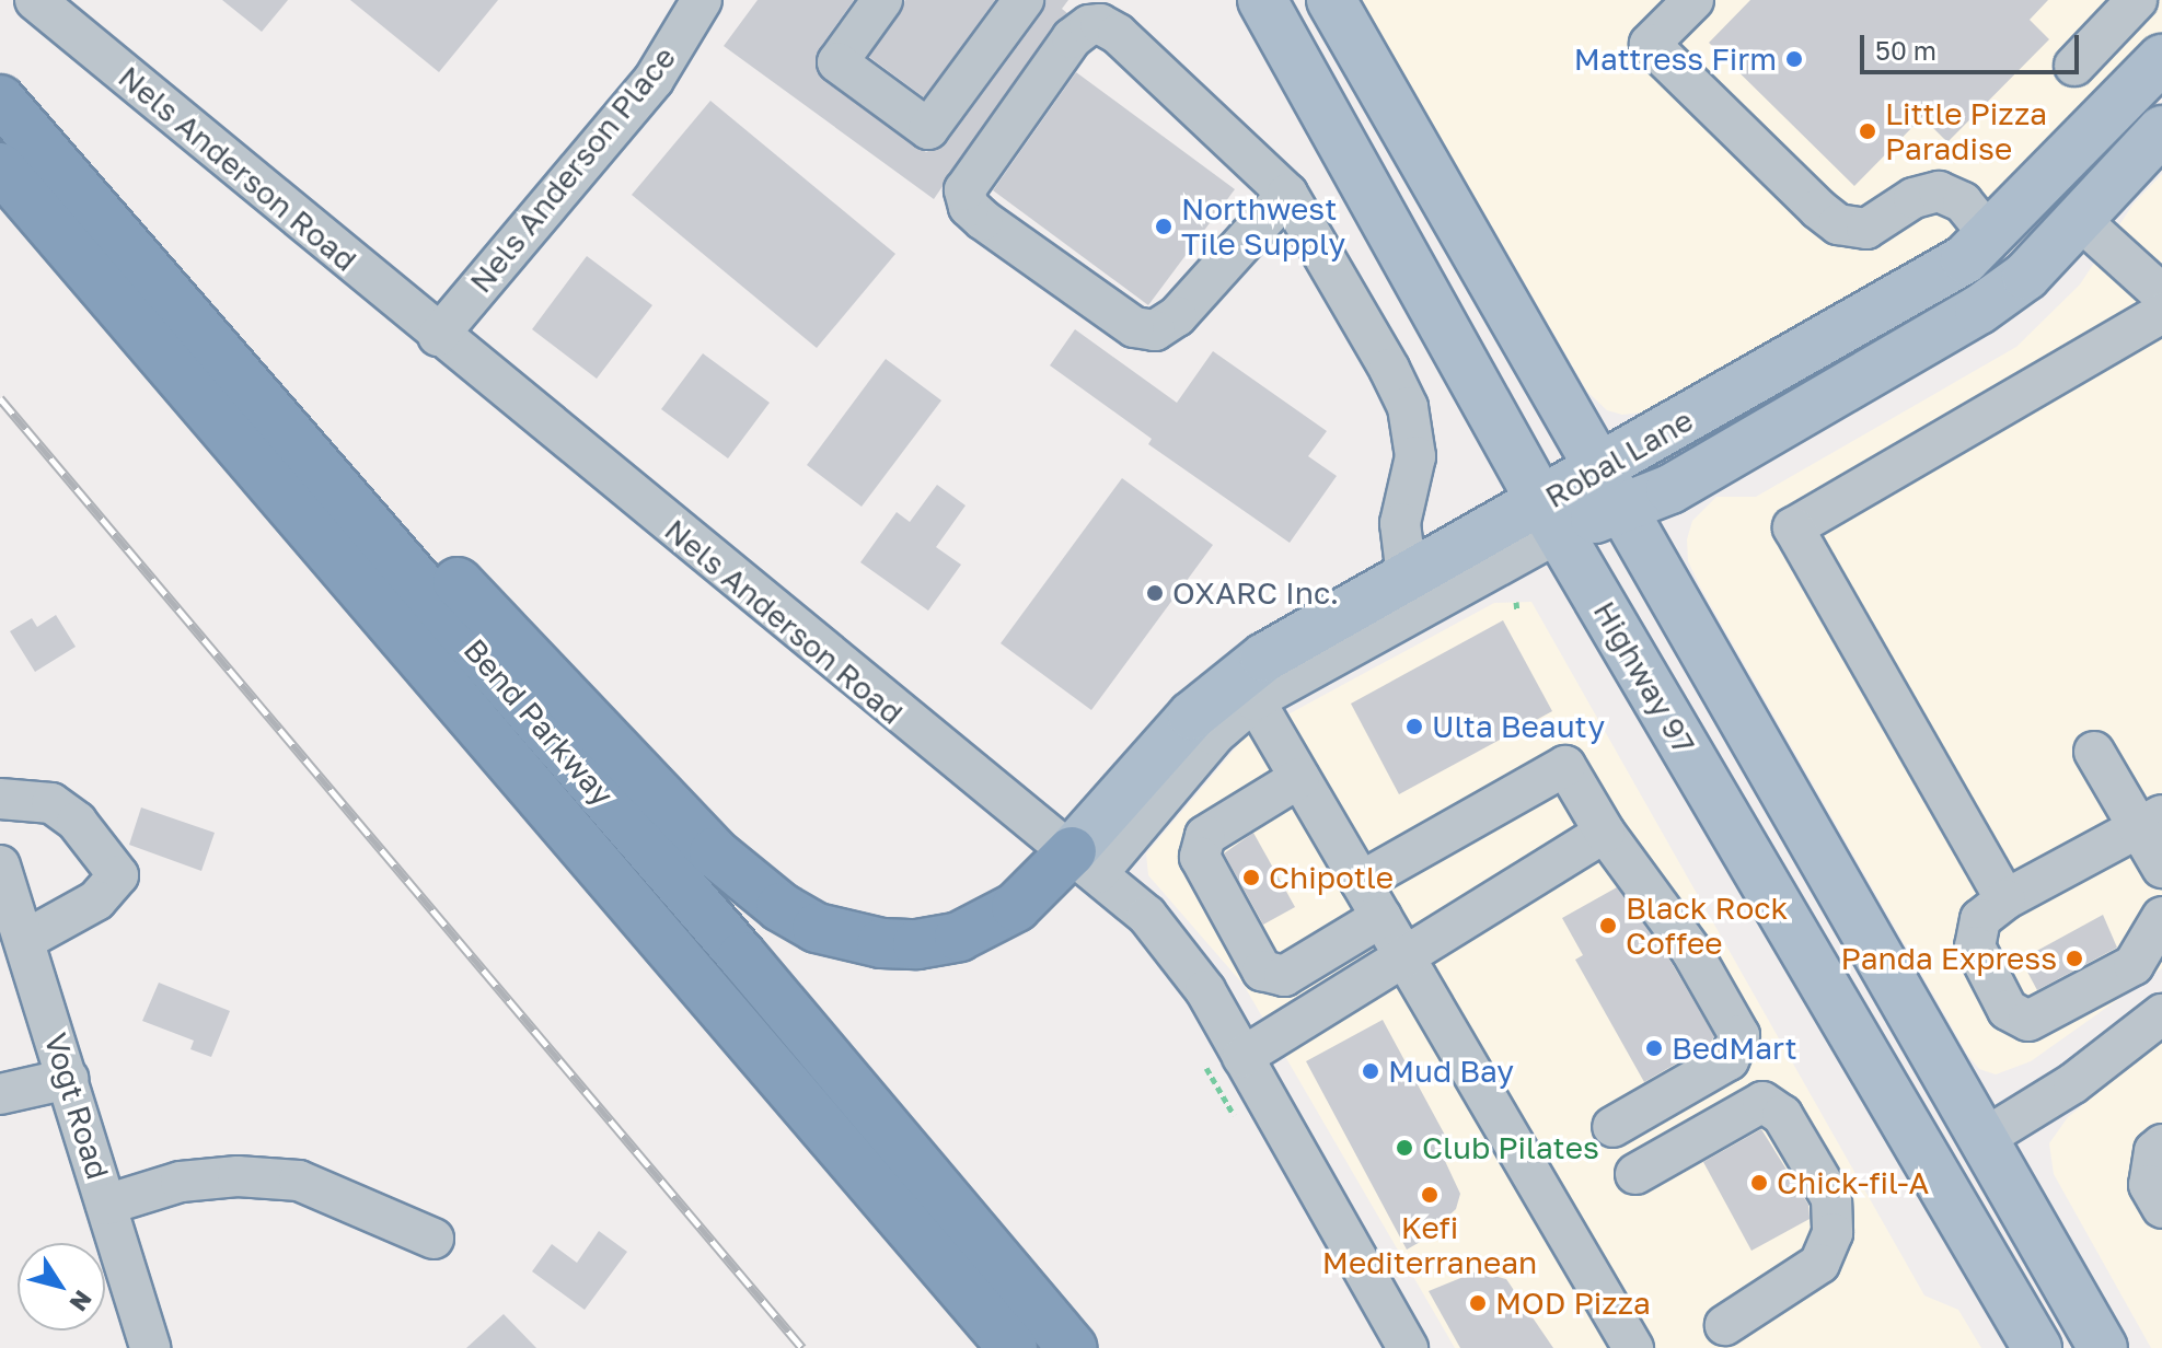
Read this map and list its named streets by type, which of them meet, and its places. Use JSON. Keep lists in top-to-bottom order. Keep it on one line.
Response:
{"streets":{"highway":["Bend Parkway"],"main road":["Robal Lane","Highway 97"],"street":["Nels Anderson Road","Nels Anderson Place","Vogt Road"]},"crossings":[["Nels Anderson Road","Nels Anderson Place"],["Nels Anderson Road","Robal Lane"],["Robal Lane","Highway 97"]],"places":["Mattress Firm","Little Pizza Paradise","Northwest Tile Supply","OXARC Inc.","Ulta Beauty","Chipotle","Black Rock Coffee","Panda Express","BedMart","Mud Bay","Club Pilates","Chick-fil-A","Kefi Mediterranean","MOD Pizza"],"scale_bar":"50 m","north":"bottom right"}
